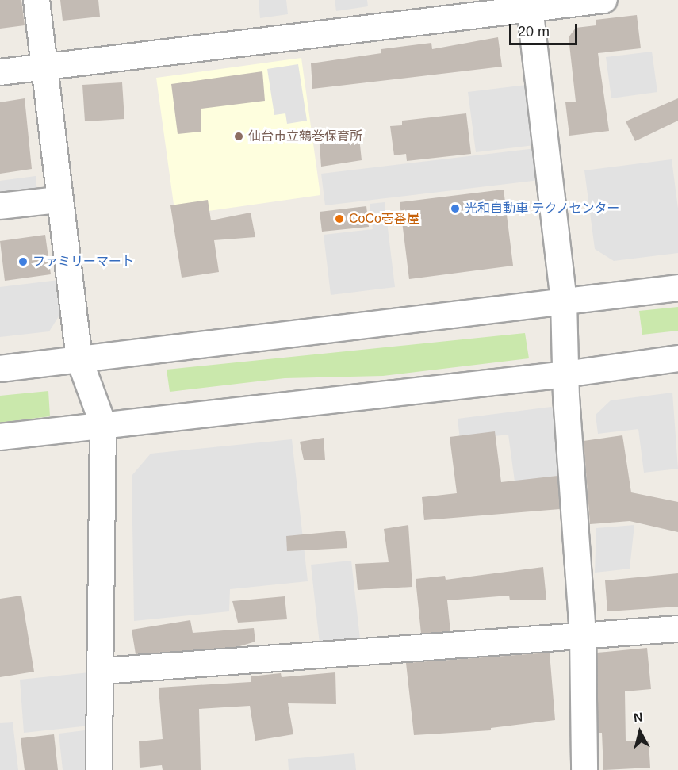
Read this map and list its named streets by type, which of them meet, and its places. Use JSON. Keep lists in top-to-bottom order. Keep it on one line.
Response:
{"places":["仙台市立鶴巻保育所","光和自動車 テクノセンター","CoCo壱番屋","ファミリーマート"],"scale_bar":"20 m","north":"top"}
